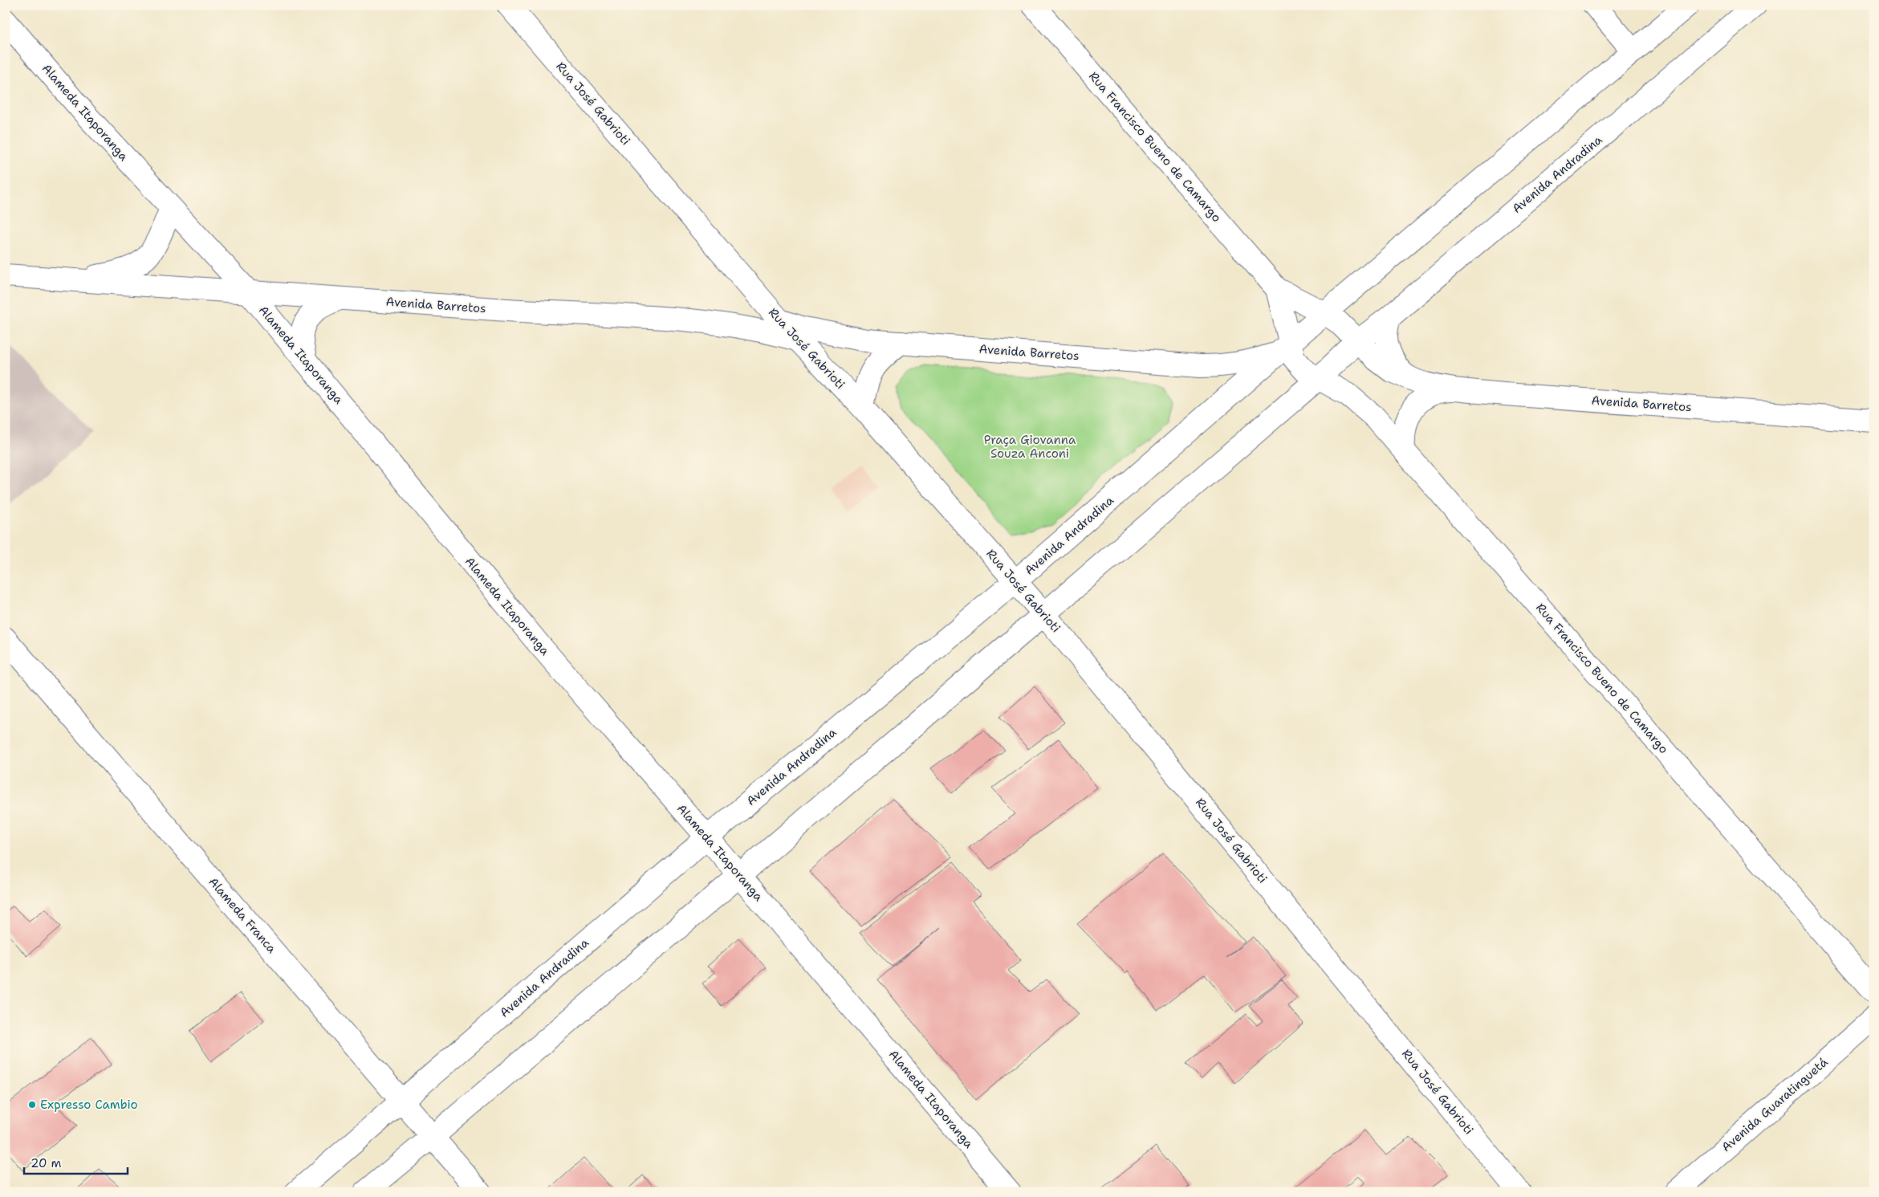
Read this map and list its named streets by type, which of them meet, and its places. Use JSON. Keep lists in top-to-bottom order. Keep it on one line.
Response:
{"streets":{"street":["Rua José Gabrioti","Alameda Itaporanga","Rua Francisco Bueno de Camargo","Avenida Andradina","Avenida Barretos","Alameda Franca","Avenida Guaratinguetá"]},"crossings":[["Rua José Gabrioti","Avenida Andradina"],["Rua José Gabrioti","Avenida Barretos"],["Alameda Itaporanga","Avenida Andradina"],["Alameda Itaporanga","Avenida Barretos"],["Rua Francisco Bueno de Camargo","Avenida Andradina"],["Rua Francisco Bueno de Camargo","Avenida Barretos"],["Avenida Andradina","Avenida Barretos"],["Avenida Andradina","Alameda Franca"]],"parks":["Praça Giovanna Souza Anconi"],"places":["Expresso Cambio"],"scale_bar":"20 m"}
